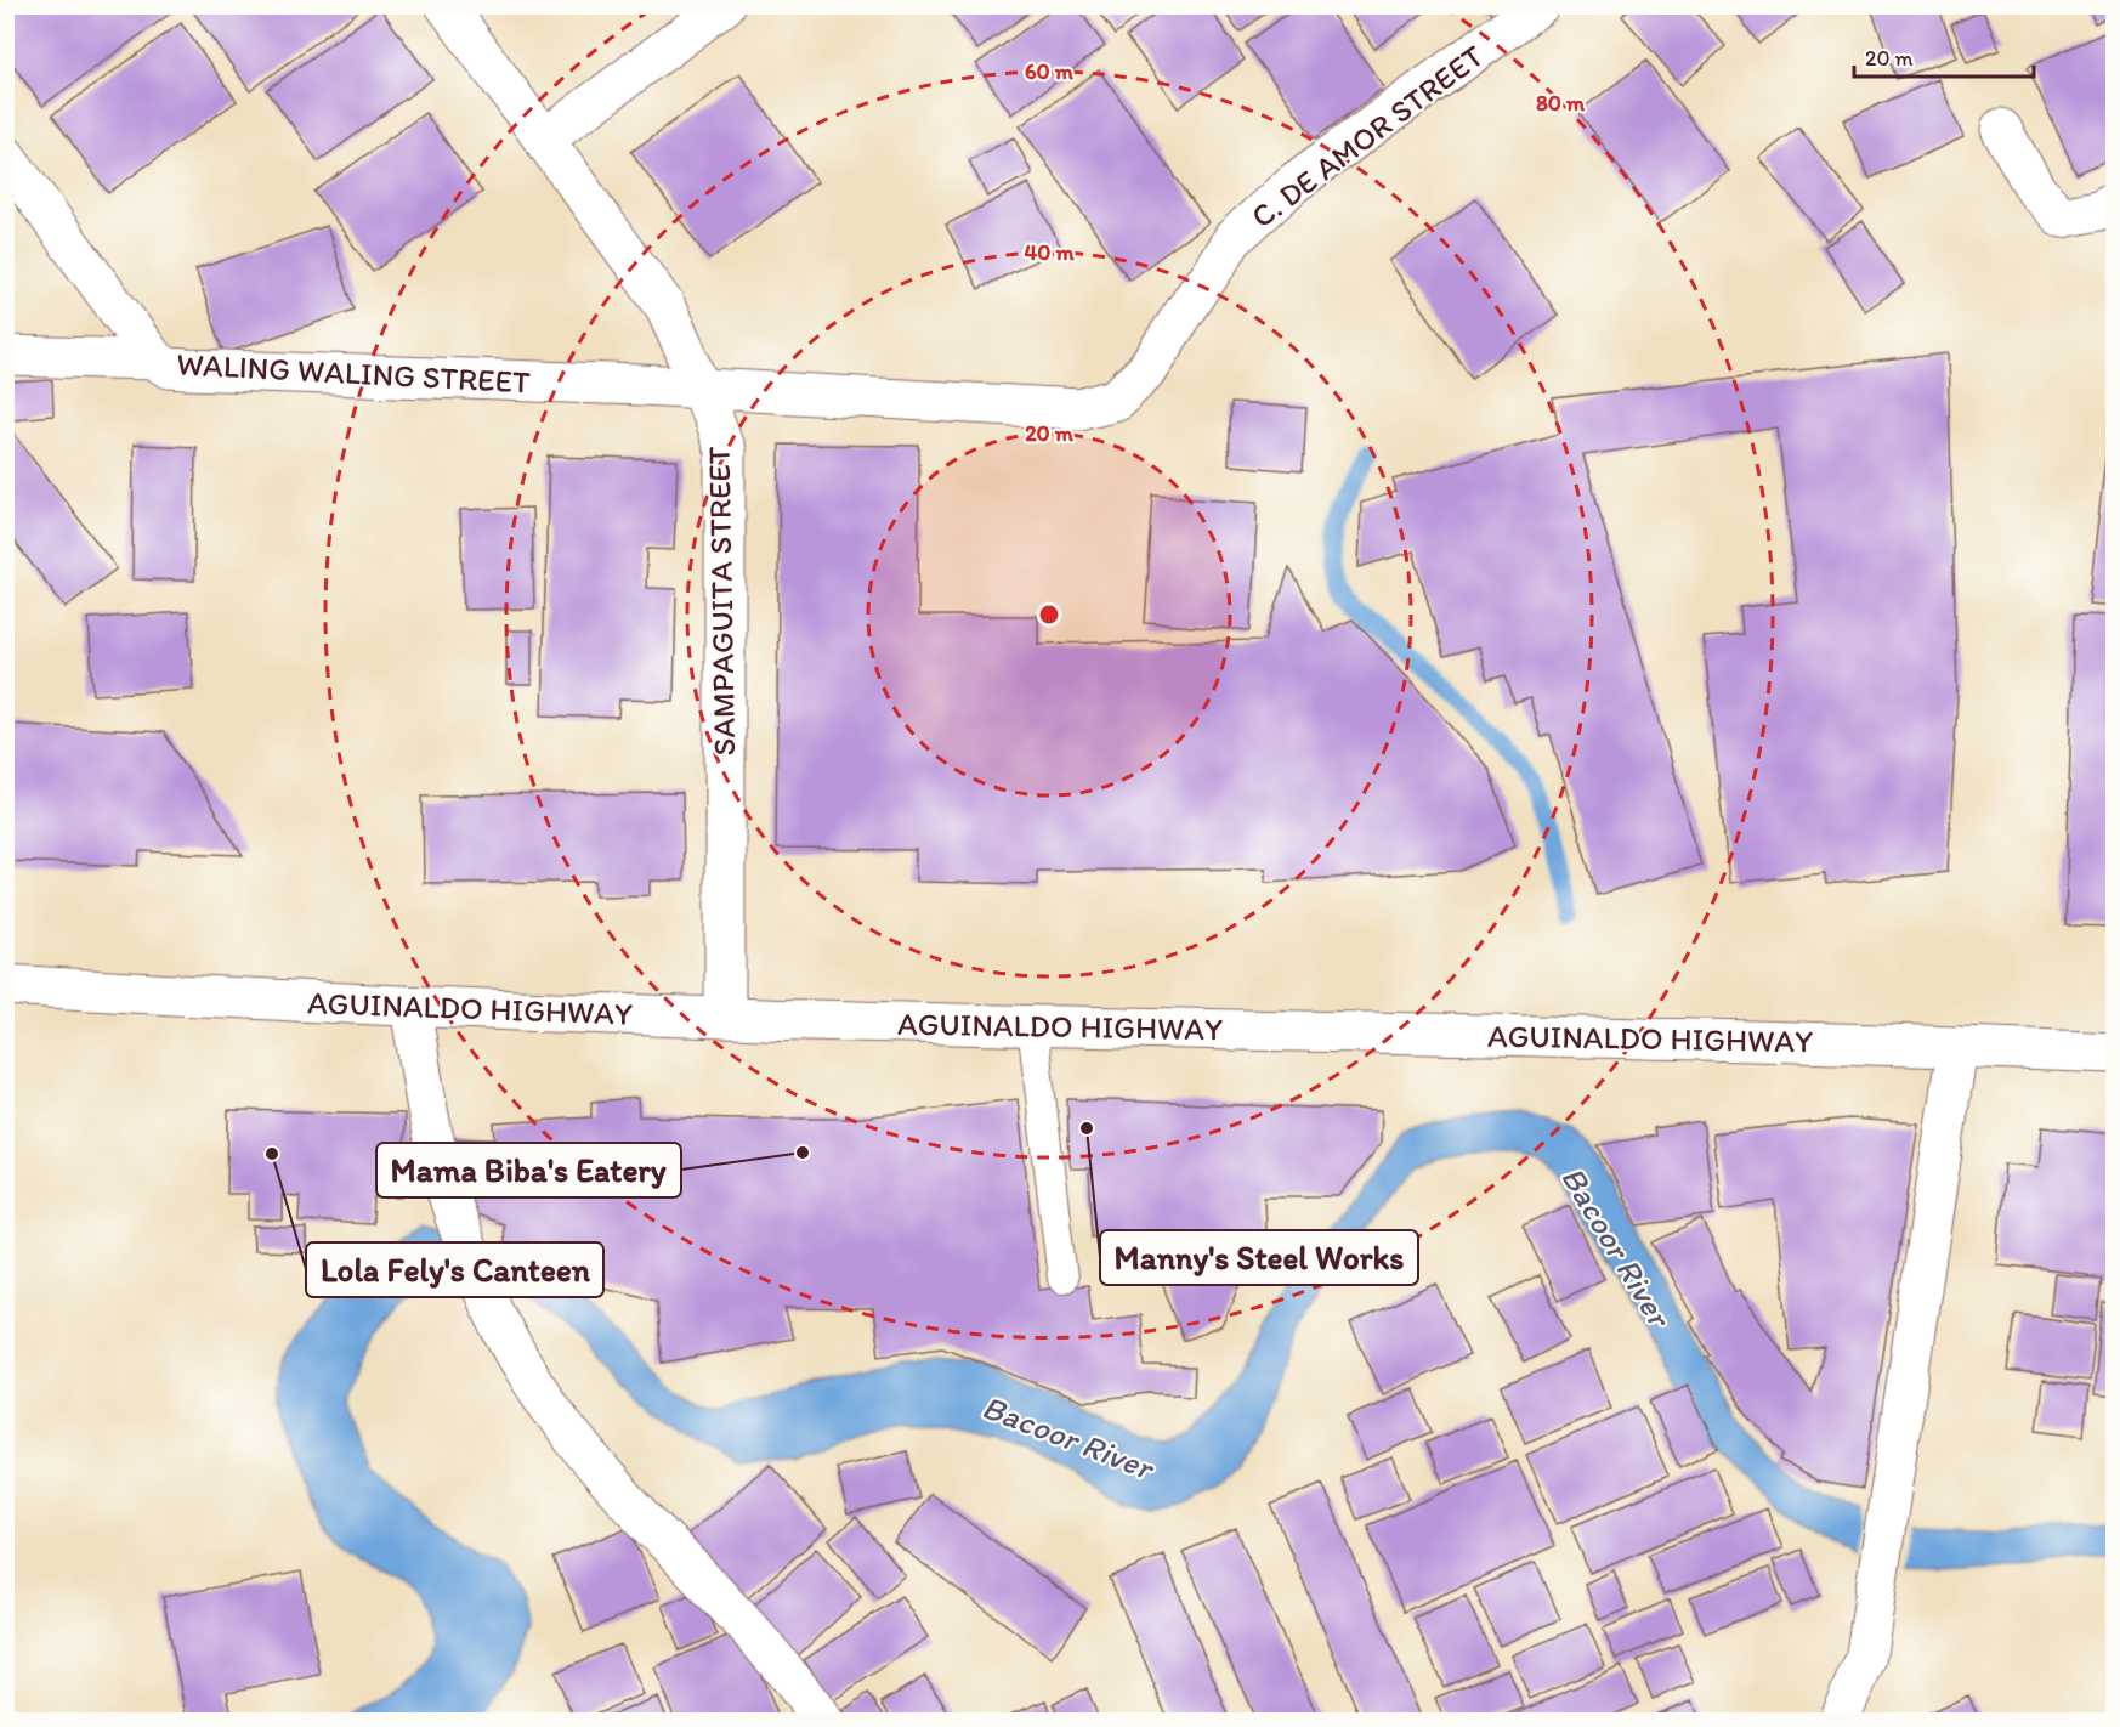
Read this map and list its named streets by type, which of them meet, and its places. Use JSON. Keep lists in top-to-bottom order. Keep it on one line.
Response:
{"streets":{"main road":["C. DE AMOR STREET","WALING WALING STREET","SAMPAGUITA STREET","AGUINALDO HIGHWAY"]},"crossings":[["C. DE AMOR STREET","WALING WALING STREET"],["C. DE AMOR STREET","SAMPAGUITA STREET"],["WALING WALING STREET","SAMPAGUITA STREET"],["SAMPAGUITA STREET","AGUINALDO HIGHWAY"]],"water":["Bacoor River"],"places":["Manny's Steel Works","Mama Biba's Eatery","Lola Fely's Canteen"],"scale_bar":"20 m","rings":["60 m","80 m","40 m","20 m"]}
